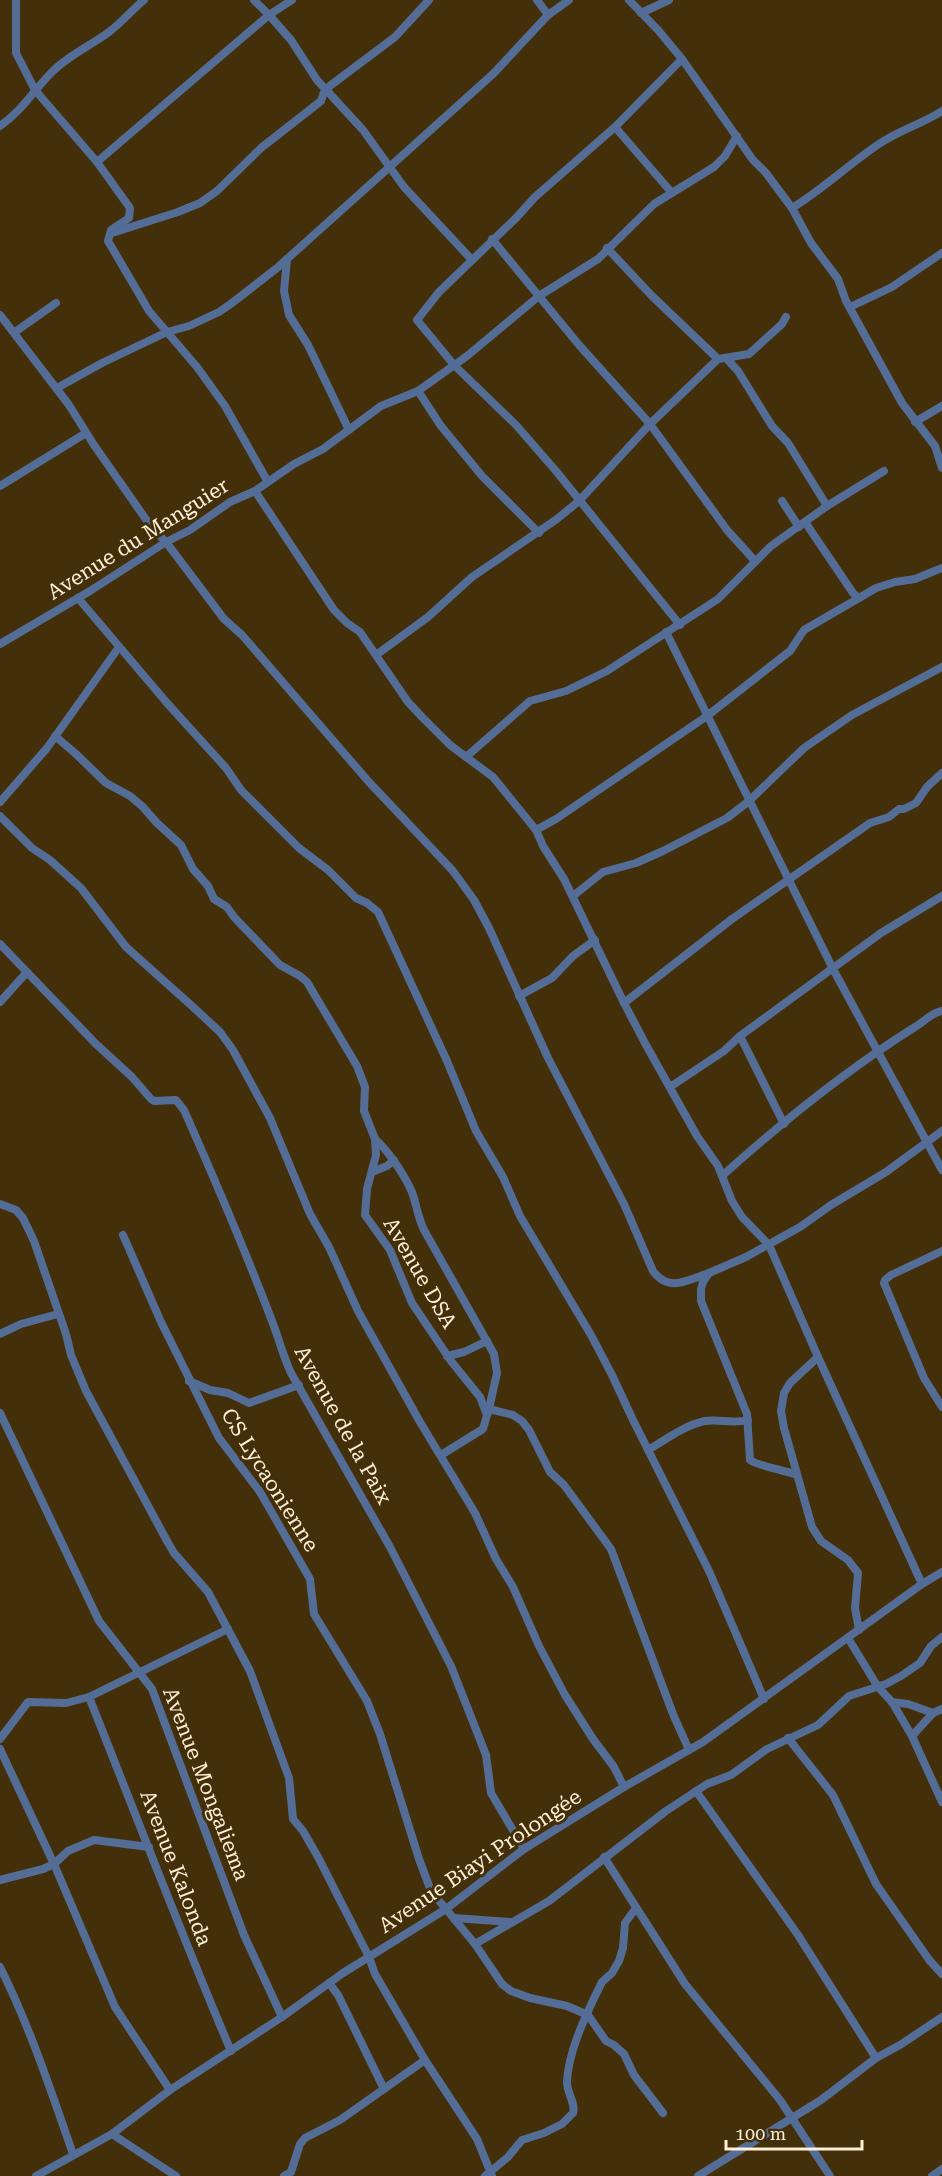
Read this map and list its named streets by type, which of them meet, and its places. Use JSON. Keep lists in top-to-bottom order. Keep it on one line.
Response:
{"streets":{"street":["Avenue du Manguier","Avenue DSA","Avenue de la Paix","CS Lycaonienne","Avenue Mongaliema","Avenue Biayi Prolongée","Avenue Kalonda"]},"crossings":[["Avenue de la Paix","Avenue Biayi Prolongée"],["CS Lycaonienne","Avenue Biayi Prolongée"],["Avenue Mongaliema","Avenue Biayi Prolongée"],["Avenue Biayi Prolongée","Avenue Kalonda"]],"scale_bar":"100 m"}
